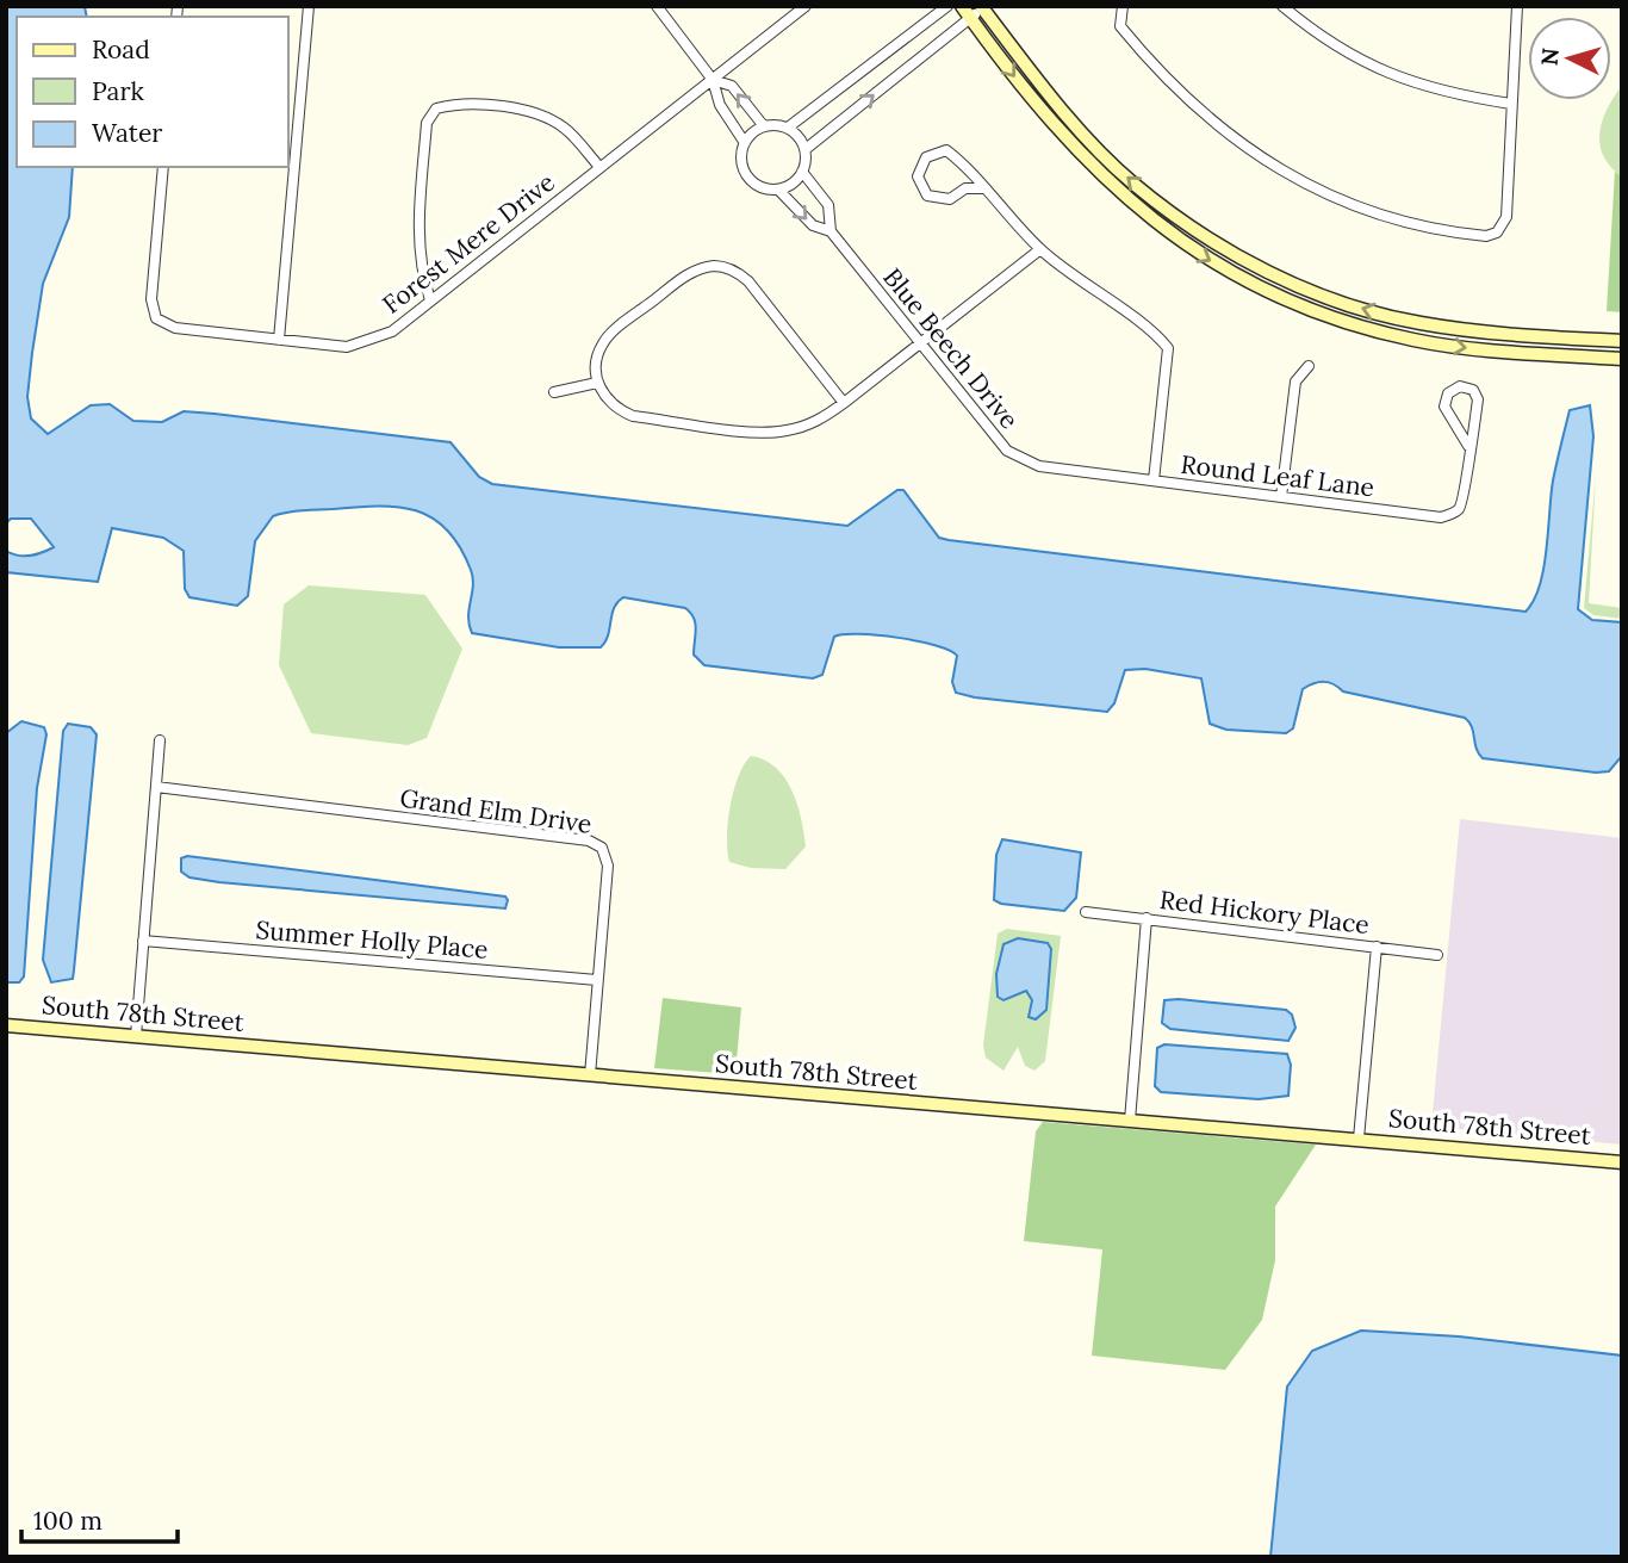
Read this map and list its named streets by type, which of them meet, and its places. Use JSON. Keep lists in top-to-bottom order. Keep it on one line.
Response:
{"streets":{"street":["Forest Mere Drive","Blue Beech Drive","Round Leaf Lane","Grand Elm Drive","Red Hickory Place","Summer Holly Place","South 78th Street"]},"crossings":[["Blue Beech Drive","Round Leaf Lane"],["Grand Elm Drive","Summer Holly Place"],["Grand Elm Drive","South 78th Street"]],"legend":["Road","Park","Water"],"scale_bar":"100 m","north":"left"}
